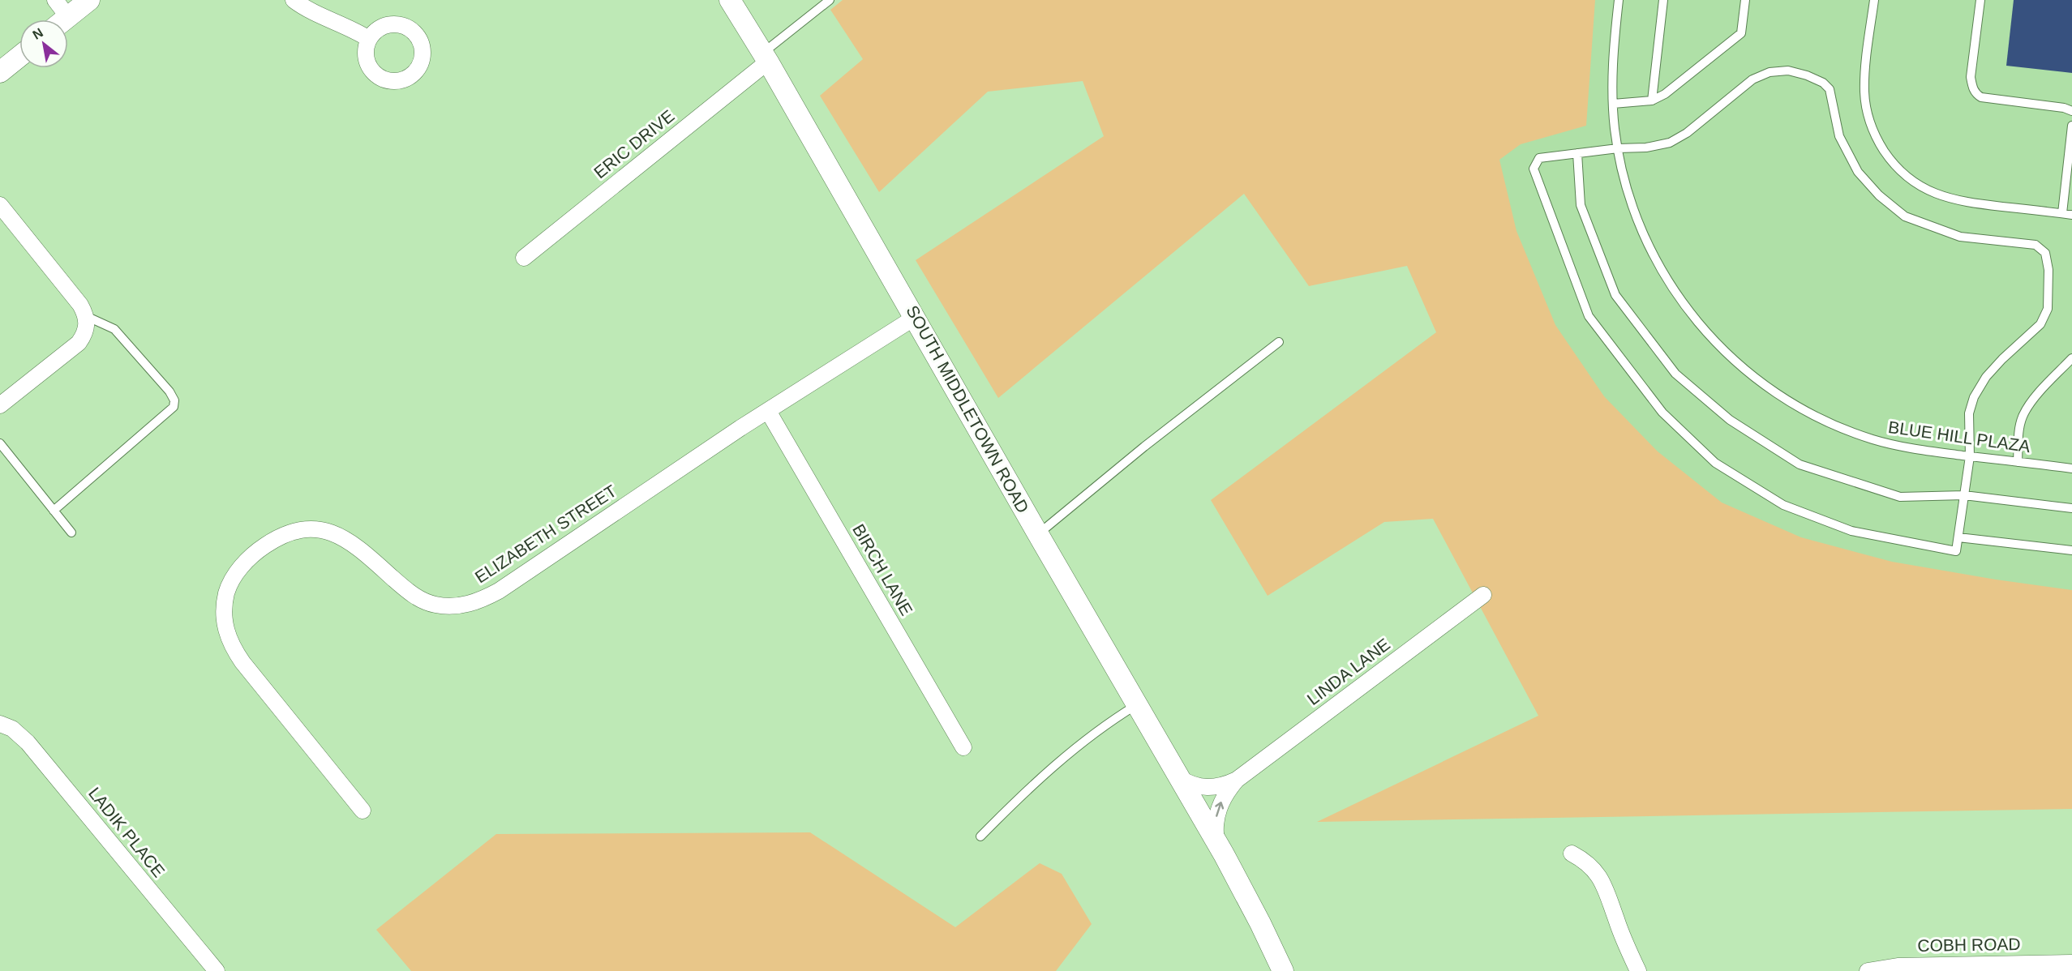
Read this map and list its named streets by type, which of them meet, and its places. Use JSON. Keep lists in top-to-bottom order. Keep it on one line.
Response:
{"streets":{"street":["ERIC DRIVE","SOUTH MIDDLETOWN ROAD","ELIZABETH STREET","BIRCH LANE","LINDA LANE","LADIK PLACE","COBH ROAD"],"lane":["BLUE HILL PLAZA"]},"crossings":[["ERIC DRIVE","SOUTH MIDDLETOWN ROAD"],["SOUTH MIDDLETOWN ROAD","ELIZABETH STREET"],["SOUTH MIDDLETOWN ROAD","LINDA LANE"],["ELIZABETH STREET","BIRCH LANE"]],"north":"top left"}
